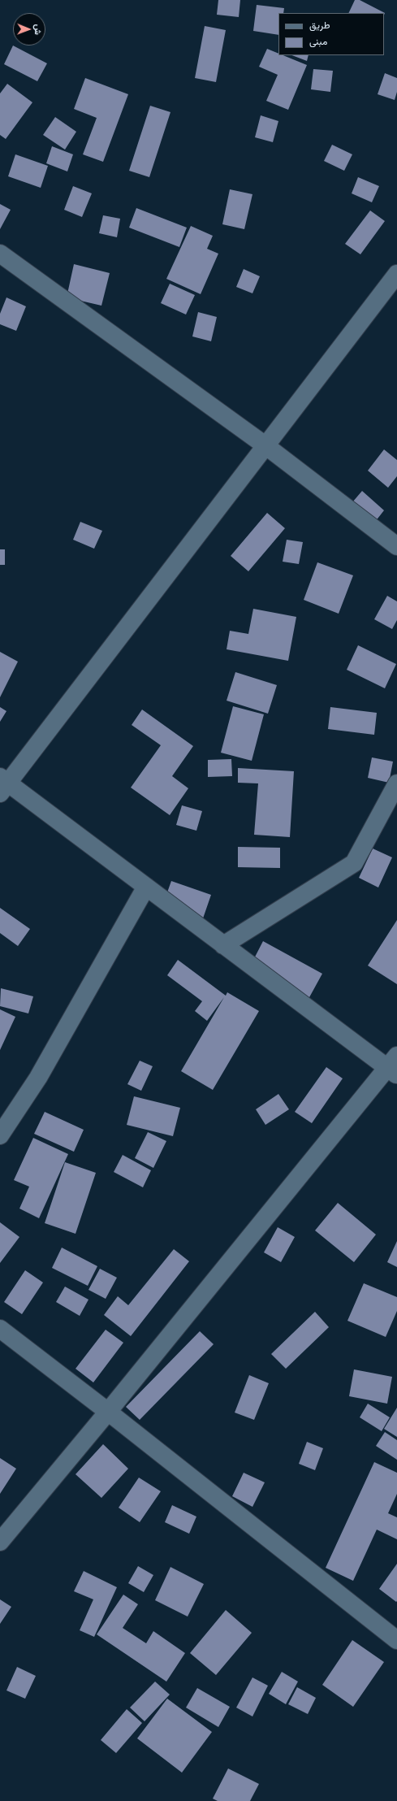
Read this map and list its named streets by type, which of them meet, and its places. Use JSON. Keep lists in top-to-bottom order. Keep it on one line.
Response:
{"legend":["طريق","مبنى"],"north":"right"}
